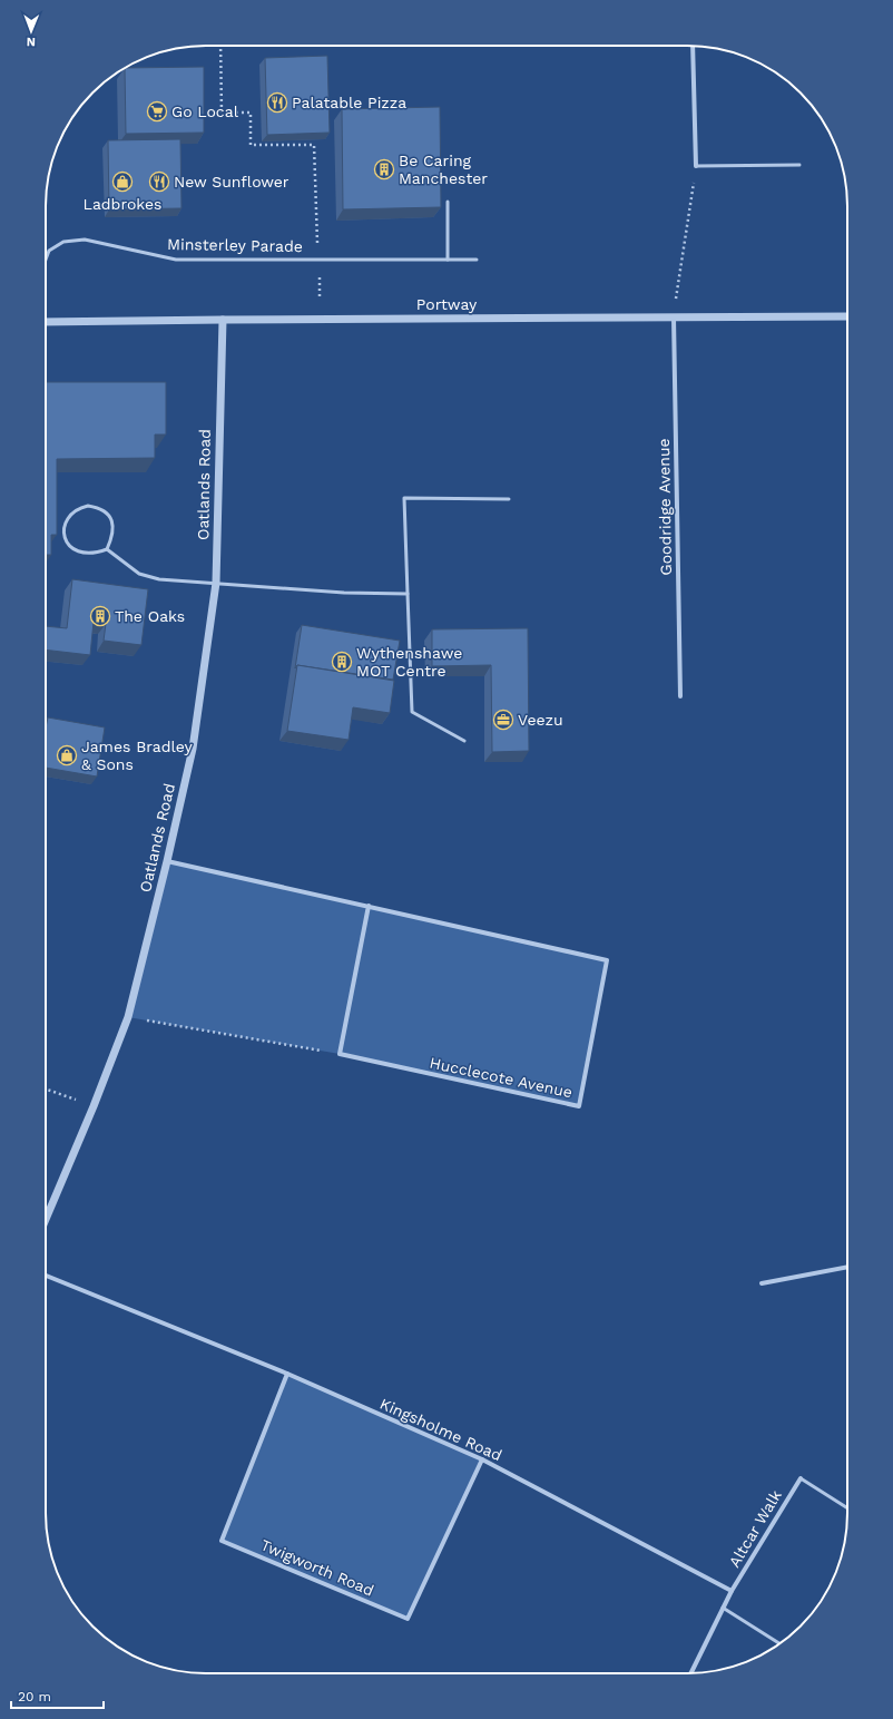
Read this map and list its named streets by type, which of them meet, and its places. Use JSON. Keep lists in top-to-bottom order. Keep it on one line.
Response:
{"streets":{"street":["Portway","Oatlands Road","Goodridge Avenue","Hucclecote Avenue","Kingsholme Road","Altcar Walk","Twigworth Road"],"lane":["Minsterley Parade"]},"crossings":[["Portway","Oatlands Road"],["Portway","Goodridge Avenue"],["Oatlands Road","Hucclecote Avenue"],["Kingsholme Road","Altcar Walk"],["Kingsholme Road","Twigworth Road"]],"places":{"restaurant":["Palatable Pizza","New Sunflower"],"supermarket":["Go Local"],"building":["Be Caring Manchester","The Oaks","Wythenshawe MOT Centre"],"shop":["Ladbrokes","James Bradley & Sons"],"office":["Veezu"]},"scale_bar":"20 m","north":"bottom"}
